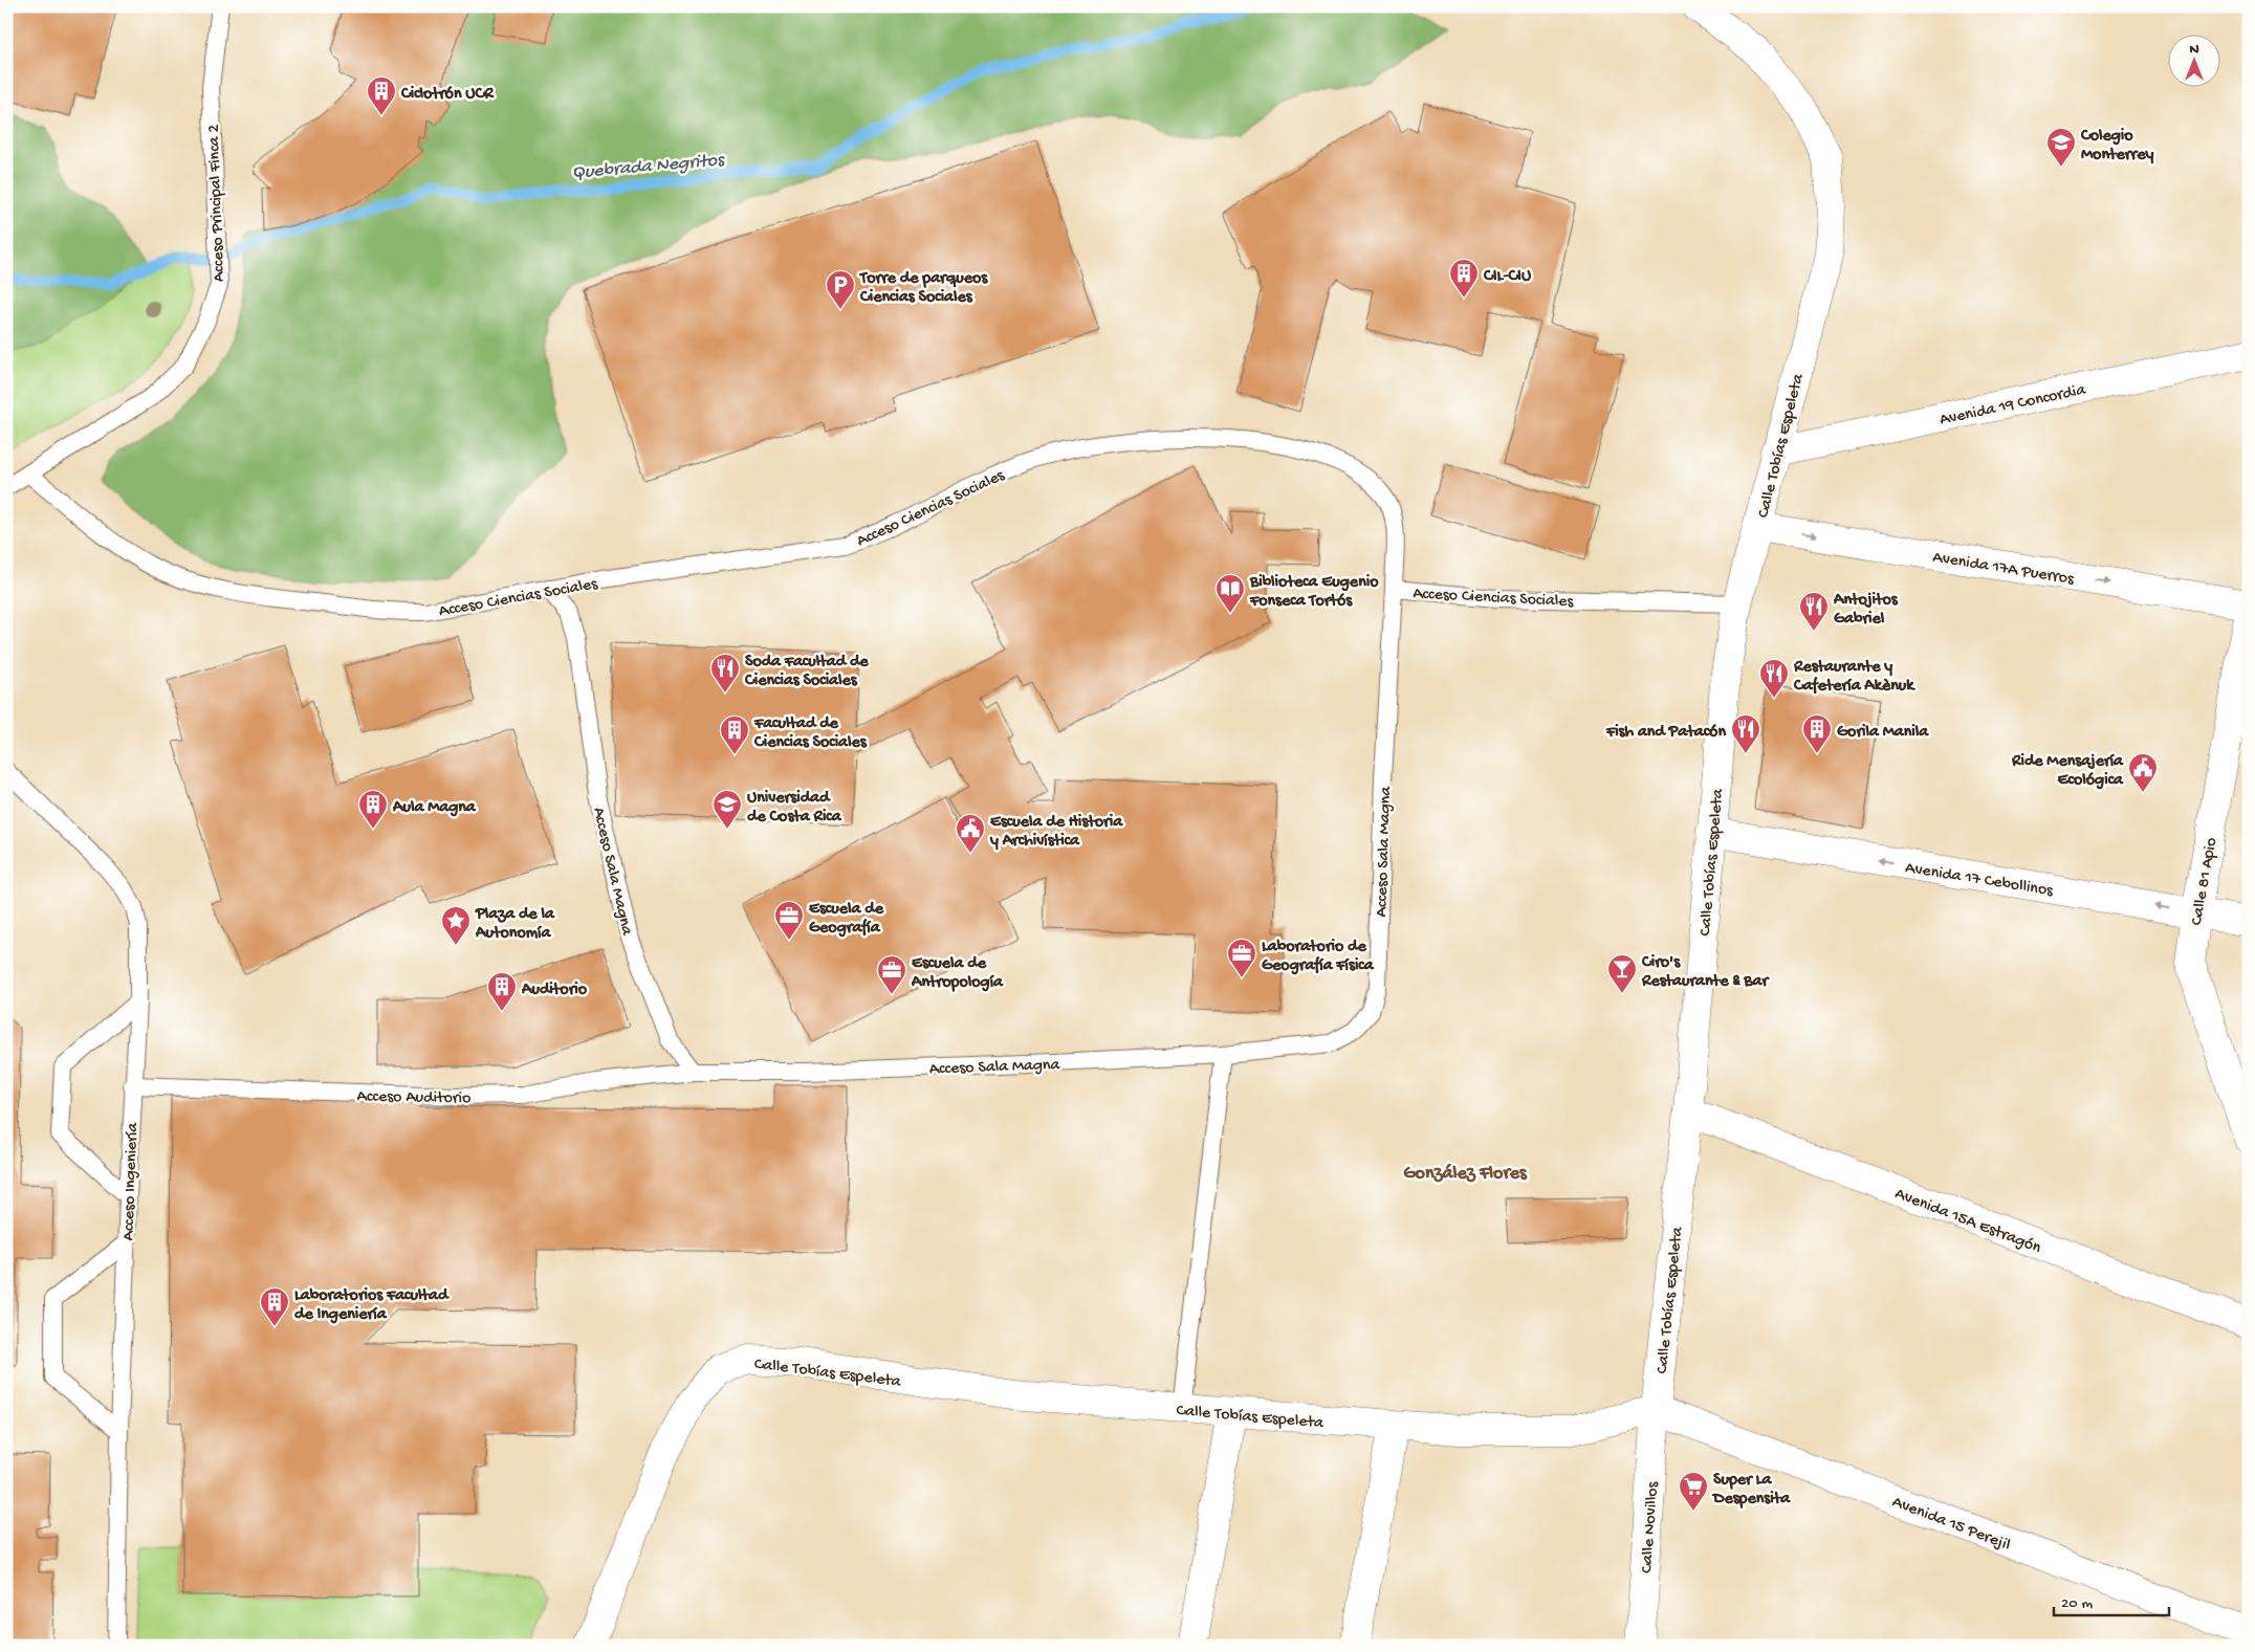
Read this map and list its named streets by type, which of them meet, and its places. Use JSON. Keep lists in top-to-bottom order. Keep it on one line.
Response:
{"streets":{"street":["Avenida 19 Concordia","Calle Tobías Espeleta","Avenida 17A Puerros","Avenida 17 Cebollinos","Calle 81 Apio","Avenida 15A Estragón","Avenida 15 Perejil","Calle Novillos"],"lane":["Acceso Principal Finca 2","Acceso Ciencias Sociales","Acceso Sala Magna","Acceso Auditorio","Acceso Ingeniería"]},"crossings":[["Acceso Principal Finca 2","Acceso Ciencias Sociales"],["Avenida 19 Concordia","Calle Tobías Espeleta"],["Calle Tobías Espeleta","Acceso Ciencias Sociales"],["Calle Tobías Espeleta","Avenida 17A Puerros"],["Calle Tobías Espeleta","Avenida 17 Cebollinos"],["Calle Tobías Espeleta","Avenida 15A Estragón"],["Calle Tobías Espeleta","Avenida 15 Perejil"],["Calle Tobías Espeleta","Calle Novillos"],["Acceso Ciencias Sociales","Acceso Sala Magna"],["Acceso Sala Magna","Acceso Auditorio"],["Avenida 17 Cebollinos","Calle 81 Apio"],["Acceso Auditorio","Acceso Ingeniería"],["Avenida 15 Perejil","Calle Novillos"]],"one_way":["Avenida 17A Puerros","Avenida 17 Cebollinos"],"districts":["González Flores"],"water":["Quebrada Negritos"],"places":{"building":["Ciclotrón UCR","CIL-CIU","Gorila Manila","Facultad de Ciencias Sociales","Aula Magna","Auditorio","Laboratorios Facultad de Ingeniería"],"school or university":["Colegio Monterrey","Universidad de Costa Rica"],"parking":["Torre de parqueos Ciencias Sociales"],"library":["Biblioteca Eugenio Fonseca Tortós"],"restaurant":["Antojitos Gabriel","Soda Facultad de Ciencias Sociales","Restaurante y Cafetería Akènuk","Fish and Patacón"],"public building":["Ride Mensajería Ecológica","Escuela de Historia y Archivística"],"office":["Escuela de Geografía","Laboratorio de Geografía Física","Escuela de Antropología"],"place":["Plaza de la Autonomía"],"bar":["Ciro's Restaurante & Bar"],"supermarket":["Super La Despensita"]},"scale_bar":"20 m","north":"top"}
